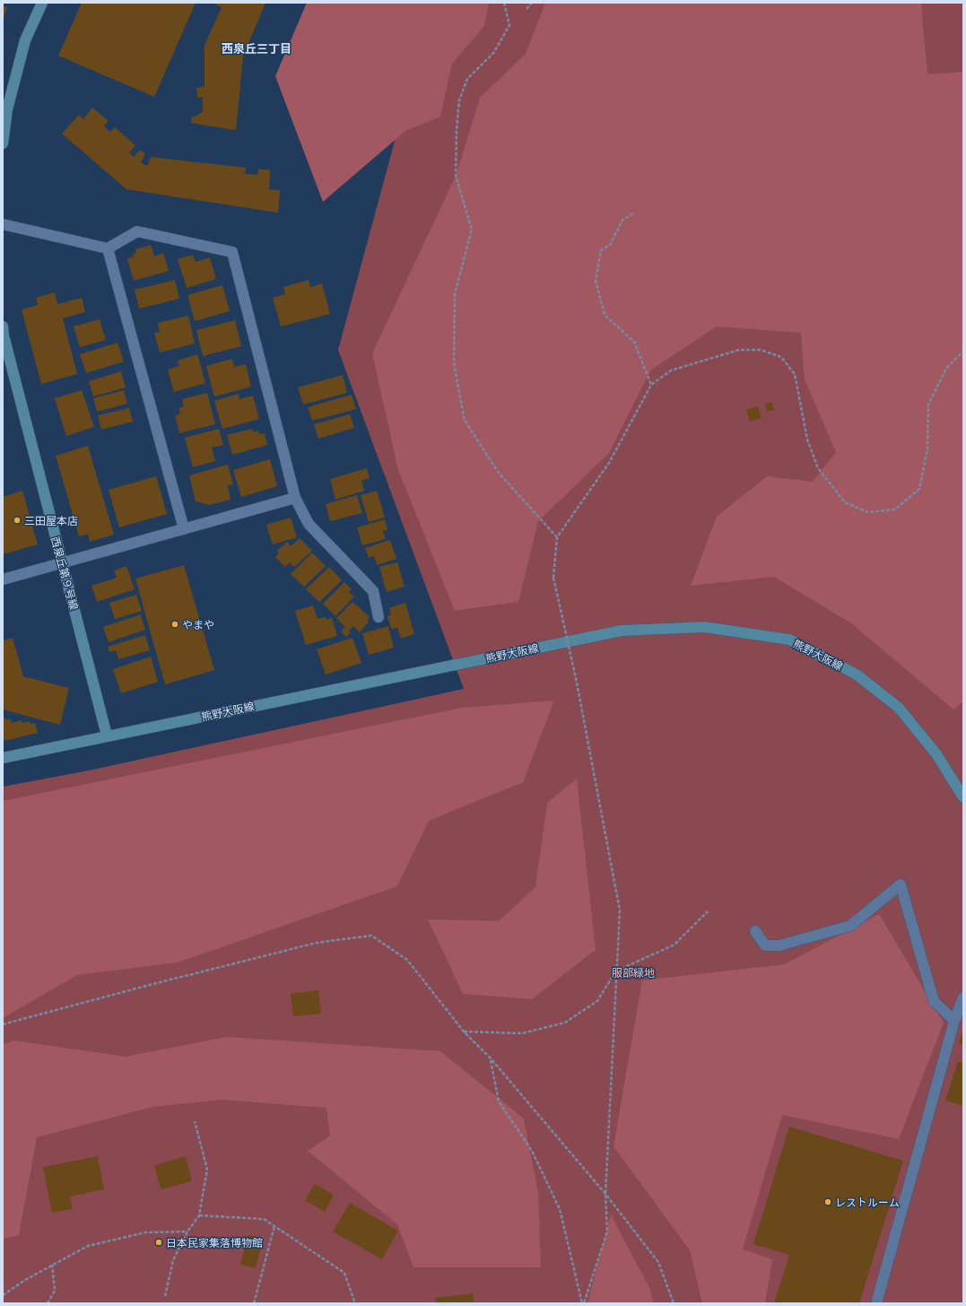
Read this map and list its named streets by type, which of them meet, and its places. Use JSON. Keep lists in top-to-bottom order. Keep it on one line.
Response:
{"streets":{"main road":["西泉丘第９号線","熊野大阪線"]},"crossings":[["西泉丘第９号線","熊野大阪線"]],"districts":["西泉丘三丁目"],"parks":["服部緑地"],"places":["三田屋本店","やまや","レストルーム","日本民家集落博物館"]}
